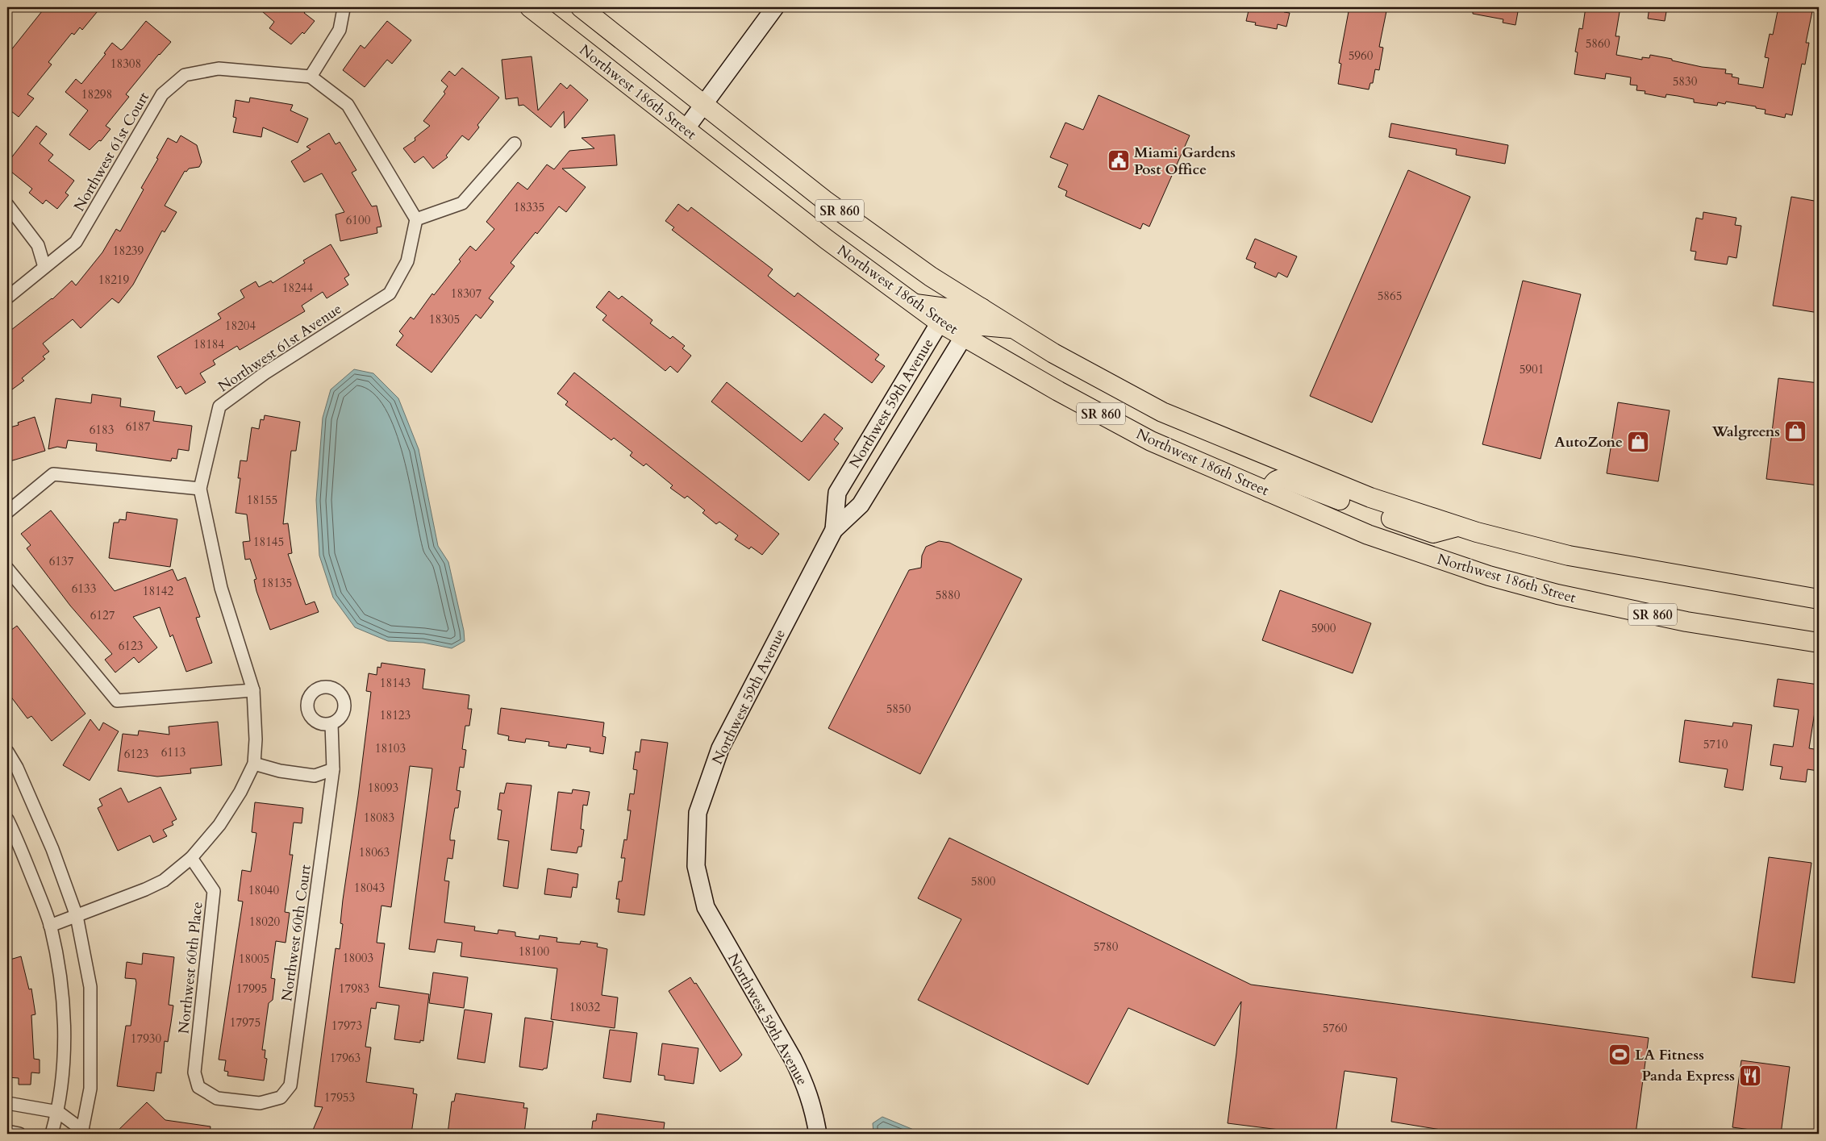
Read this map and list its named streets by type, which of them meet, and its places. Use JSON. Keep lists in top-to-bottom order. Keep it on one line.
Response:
{"streets":{"main road":["Northwest 186th Street","SR 860"],"street":["Northwest 61st Court","Northwest 61st Avenue","Northwest 59th Avenue","Northwest 60th Court","Northwest 60th Place"]},"crossings":[["Northwest 186th Street","Northwest 59th Avenue"],["Northwest 60th Court","Northwest 60th Place"]],"places":{"public building":["Miami Gardens Post Office"],"shop":["Walgreens","AutoZone"],"sports":["LA Fitness"],"restaurant":["Panda Express"]},"house_numbers":["5860","5960","18308","5830","18298","18335","6100","18239","18219","18244","18307","5865","18305","18204","18184","5901","6187","6183","18155","18145","6137","18135","6133","18142","5880","6127","5900","6123","18143","5850","18123","5710","18103","6113","6123","18093","18083","18063","5800","18043","18040","18020","5780","18100","18003","18005","17995","17983","18032","17975","17973","5760","17930","17963","17953"]}
